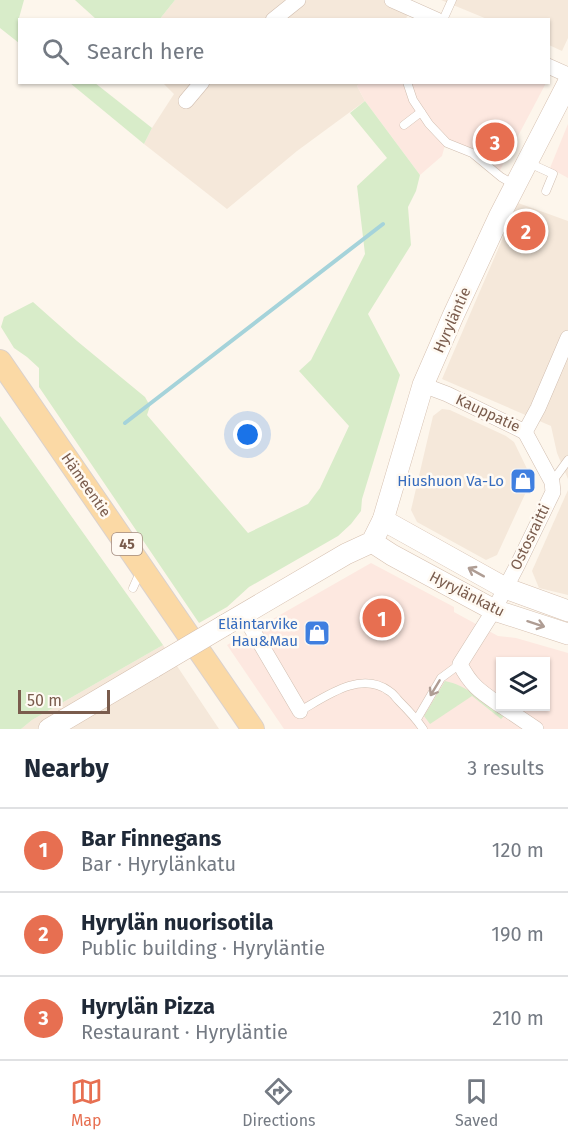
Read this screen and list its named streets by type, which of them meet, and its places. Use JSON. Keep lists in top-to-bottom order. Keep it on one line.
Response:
{"streets":{"main road":["Hämeentie","45"],"street":["Hyryläntie","Kauppatie","Ostosraitti","Hyrylänkatu"]},"crossings":[["Hyryläntie","Kauppatie"],["Hyryläntie","Hyrylänkatu"],["Ostosraitti","Hyrylänkatu"]],"places":{"shop":["Hiushuon Va-Lo","Eläintarvike Hau&Mau"]},"scale_bar":"50 m","page":{"search":"Search here","pins":["3","2","1"],"scale":"50 m","heading":["Nearby","3 results"],"list":[{"mark":"1","name":"Bar Finnegans","note":"Bar · Hyrylänkatu","value":"120 m"},{"mark":"2","name":"Hyrylän nuorisotila","note":"Public building · Hyryläntie","value":"190 m"},{"mark":"3","name":"Hyrylän Pizza","note":"Restaurant · Hyryläntie","value":"210 m"}],"nav":["Map","Directions","Saved"]}}
